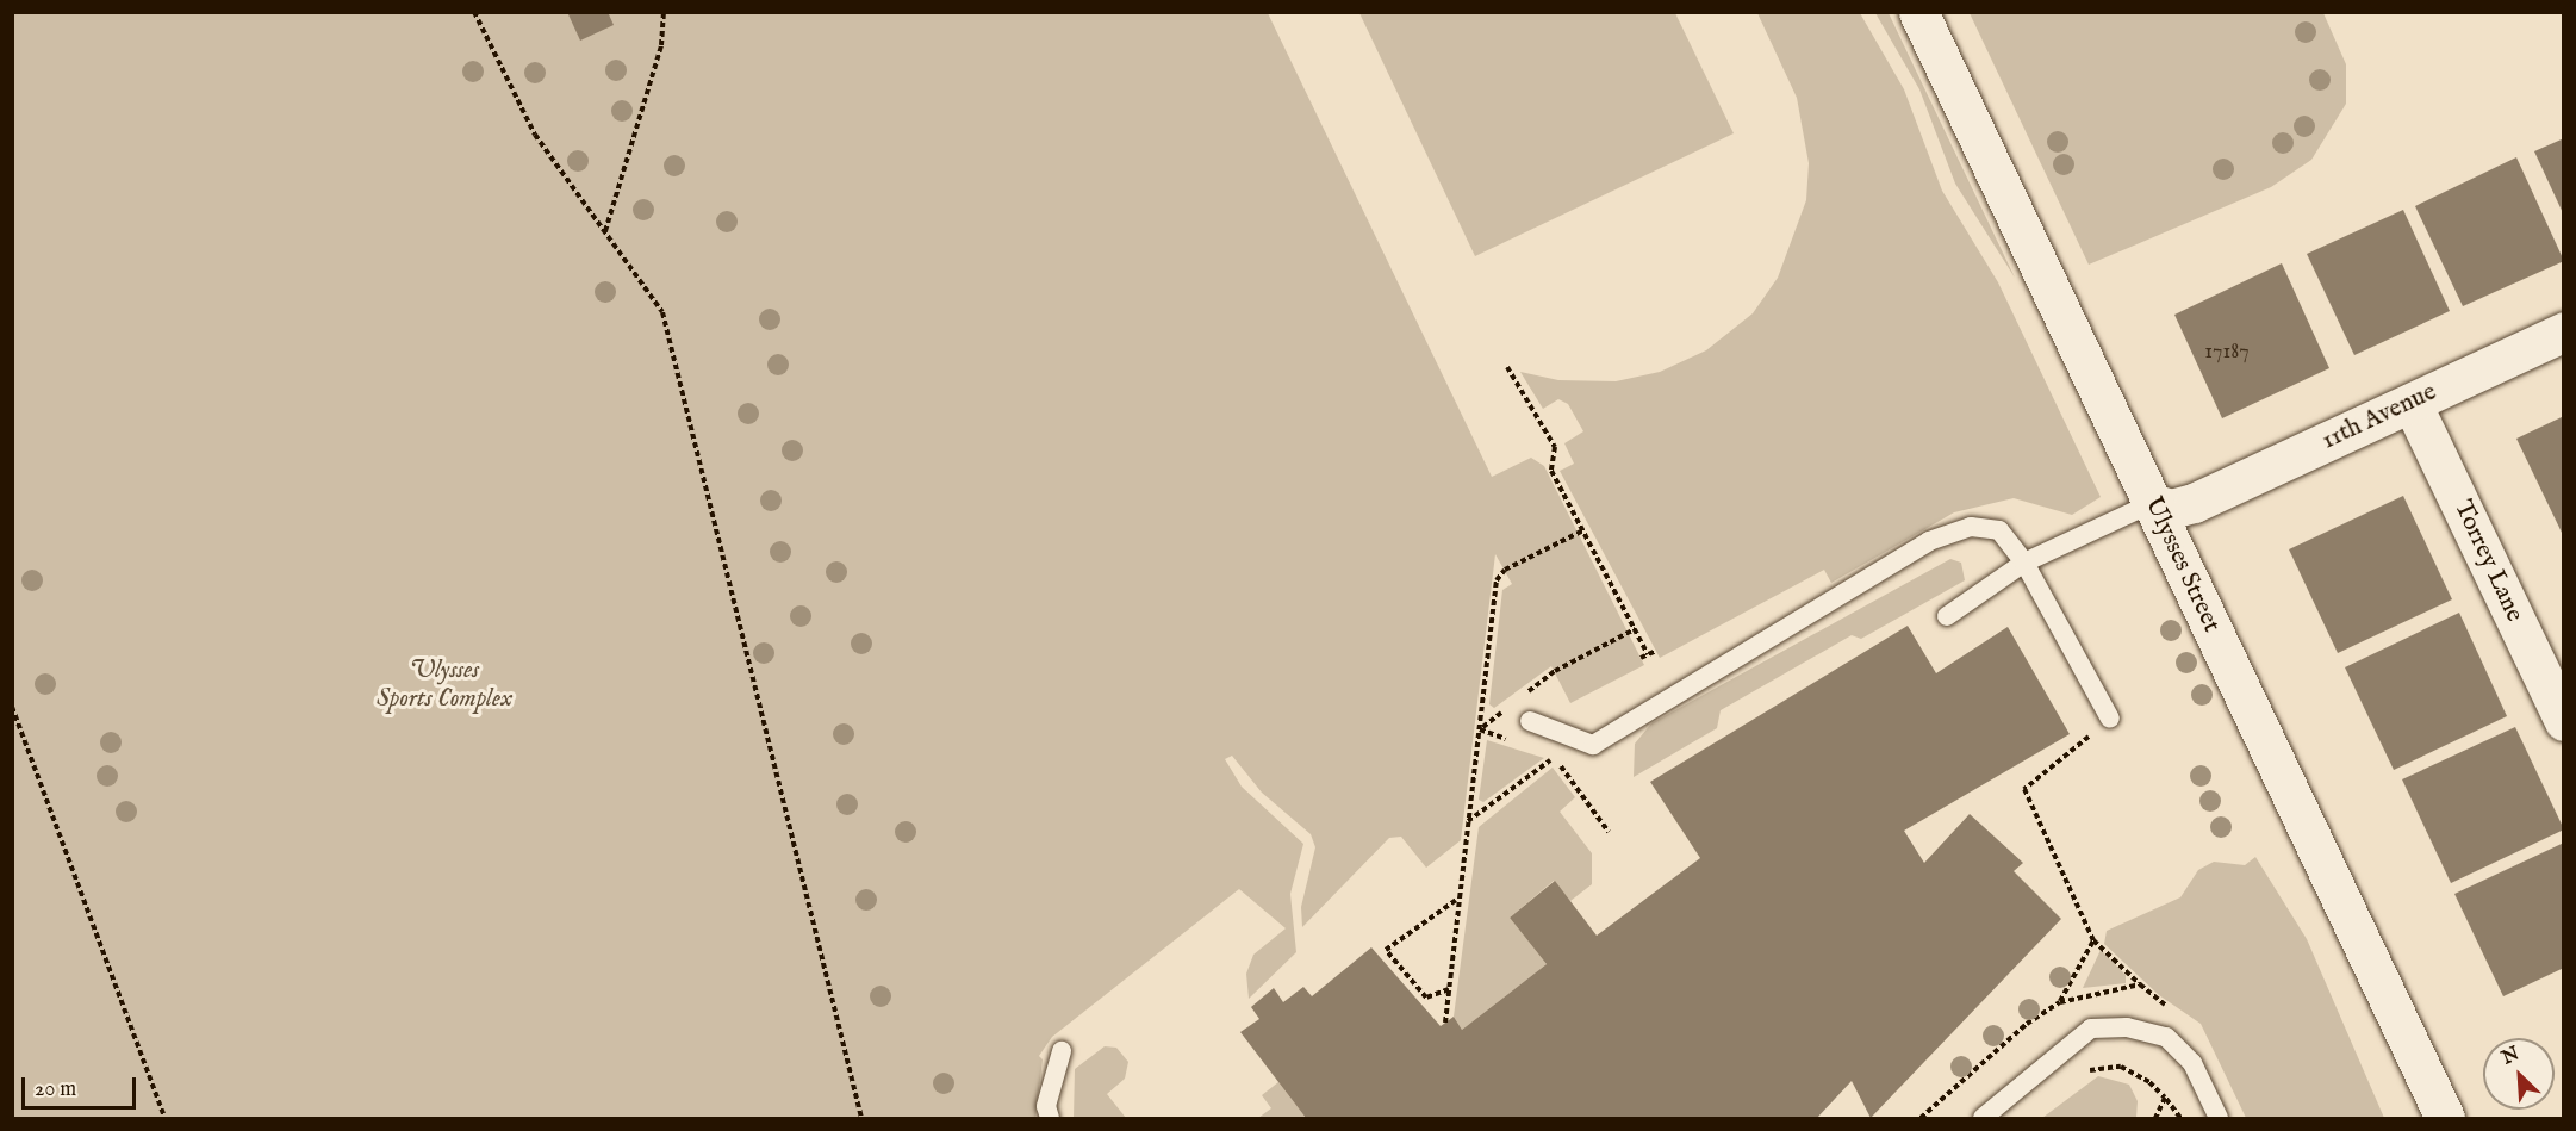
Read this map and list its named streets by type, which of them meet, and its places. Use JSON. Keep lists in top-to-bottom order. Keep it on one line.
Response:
{"streets":{"street":["11th Avenue","Torrey Lane","Ulysses Street"]},"crossings":[["11th Avenue","Torrey Lane"],["11th Avenue","Ulysses Street"]],"parks":["Ulysses Sports Complex"],"house_numbers":["17187"],"scale_bar":"20 m","north":"top left"}
